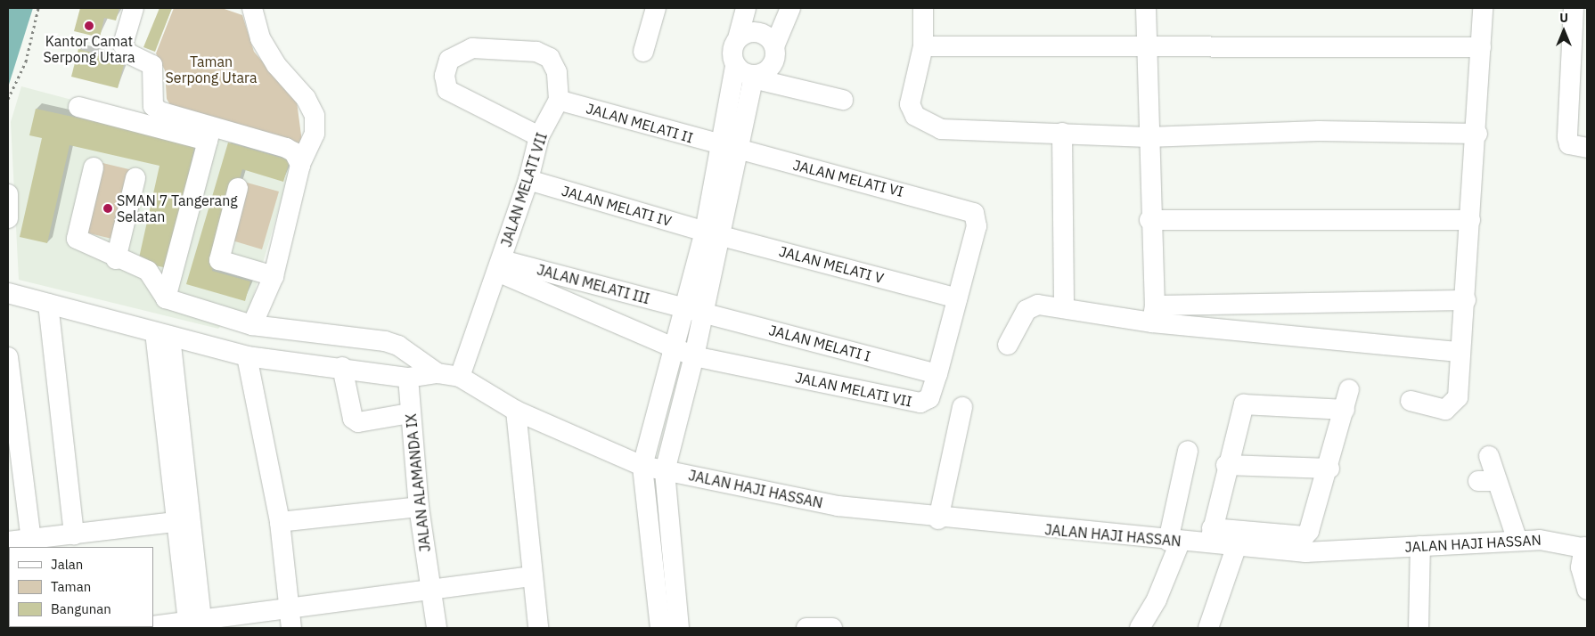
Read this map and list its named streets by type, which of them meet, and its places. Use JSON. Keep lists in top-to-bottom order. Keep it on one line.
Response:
{"streets":{"street":["JALAN MELATI II","JALAN MELATI VI","JALAN MELATI VII","JALAN MELATI IV","JALAN MELATI V","JALAN MELATI III","JALAN MELATI I","JALAN ALAMANDA IX","JALAN HAJI HASSAN"]},"crossings":[["JALAN MELATI II","JALAN MELATI VI"],["JALAN MELATI II","JALAN MELATI VII"],["JALAN MELATI VI","JALAN MELATI VII"],["JALAN MELATI VII","JALAN MELATI IV"],["JALAN MELATI VII","JALAN MELATI V"],["JALAN MELATI VII","JALAN MELATI III"],["JALAN MELATI VII","JALAN MELATI I"],["JALAN MELATI VII","JALAN HAJI HASSAN"],["JALAN MELATI IV","JALAN MELATI V"],["JALAN MELATI III","JALAN MELATI I"]],"parks":["Taman Serpong Utara"],"places":["Kantor Camat Serpong Utara","SMAN 7 Tangerang Selatan"],"legend":["Jalan","Taman","Bangunan"],"north":"top"}
